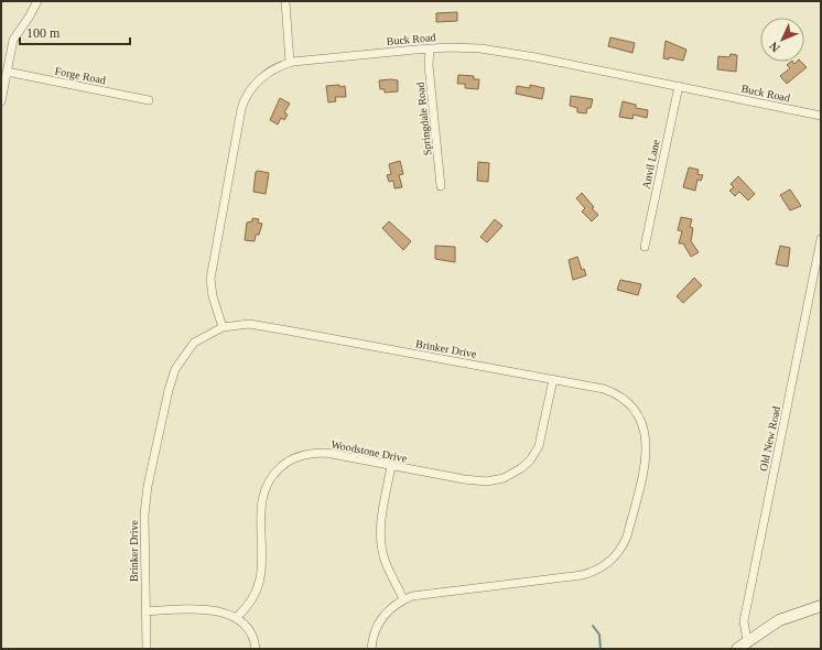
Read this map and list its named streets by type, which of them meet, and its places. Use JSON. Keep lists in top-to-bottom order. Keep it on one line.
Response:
{"streets":{"street":["Buck Road","Forge Road","Springdale Road","Anvil Lane","Brinker Drive","Old New Road","Woodstone Drive"]},"crossings":[["Buck Road","Springdale Road"],["Buck Road","Anvil Lane"],["Buck Road","Brinker Drive"],["Brinker Drive","Woodstone Drive"]],"scale_bar":"100 m","north":"bottom left"}
